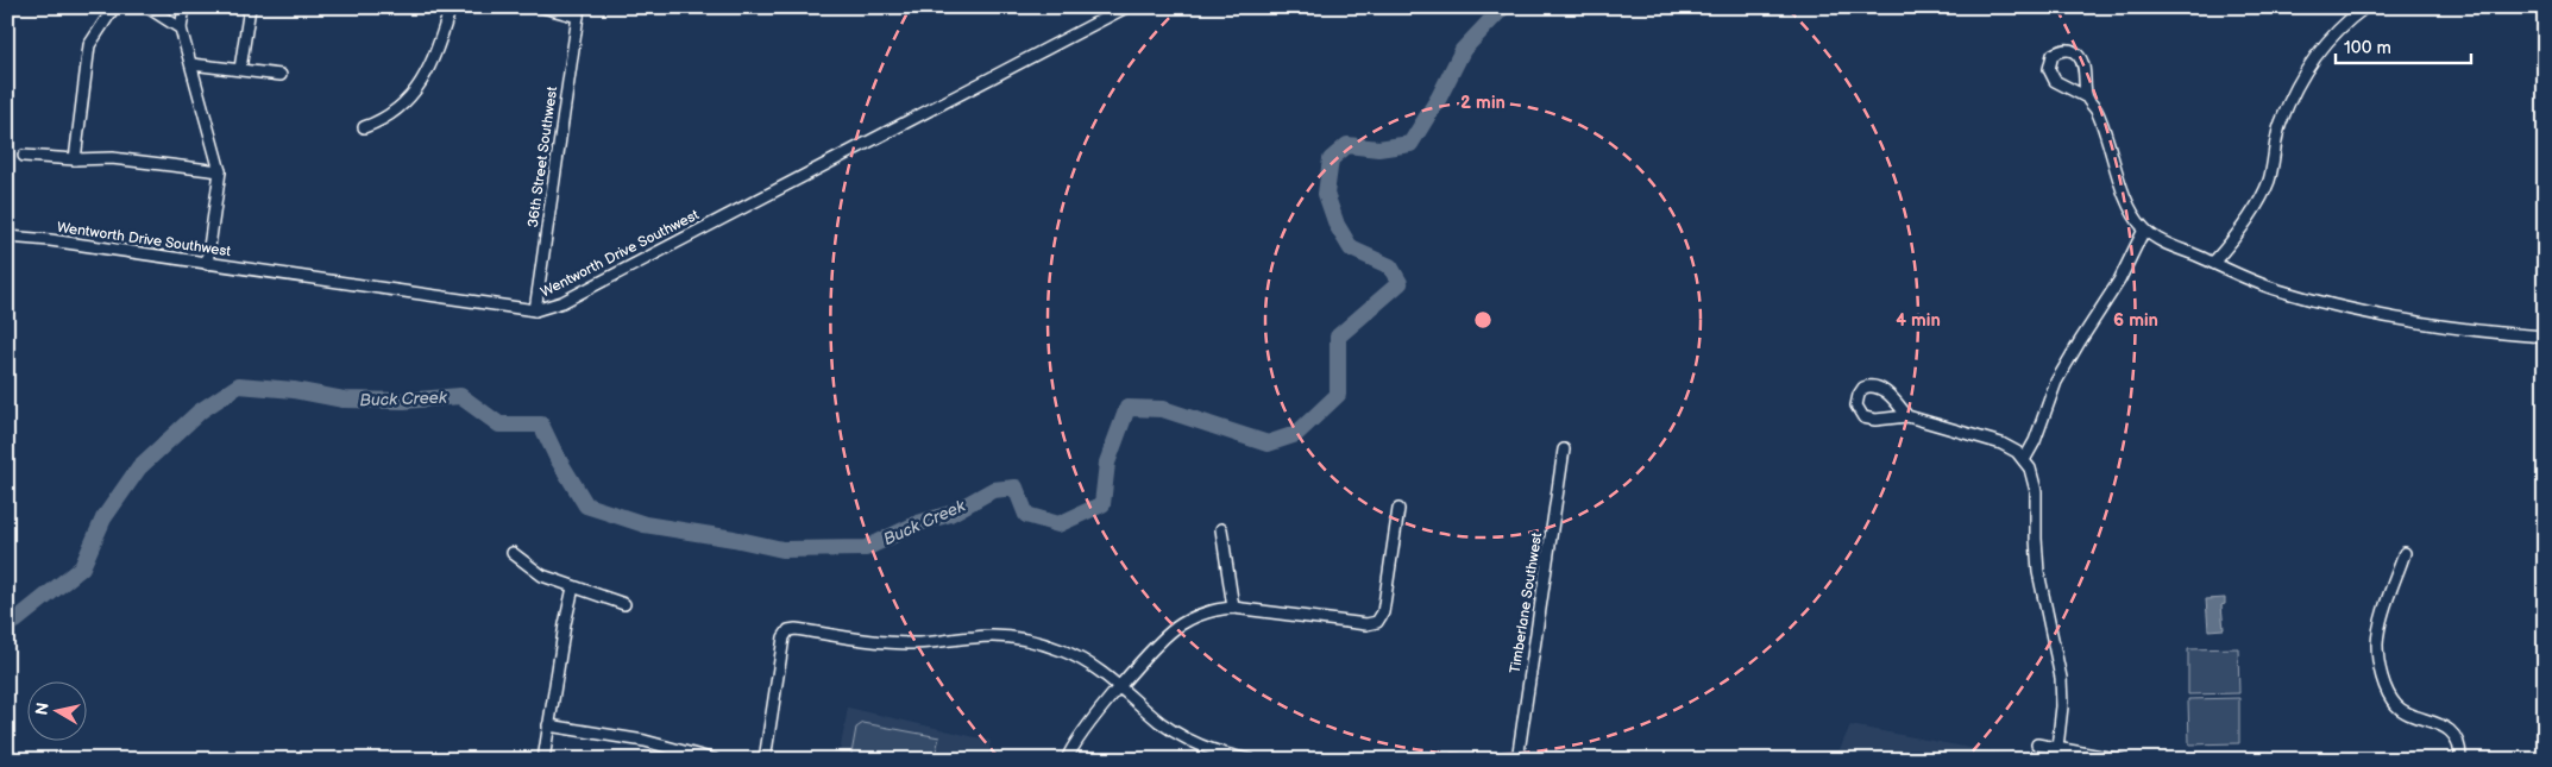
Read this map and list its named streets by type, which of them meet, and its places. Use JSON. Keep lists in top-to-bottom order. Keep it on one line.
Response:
{"streets":{"street":["36th Street Southwest","Wentworth Drive Southwest","Timberlane Southwest"]},"crossings":[["36th Street Southwest","Wentworth Drive Southwest"]],"water":["Buck Creek"],"scale_bar":"100 m","north":"left","rings":["2 min","4 min","6 min"]}
